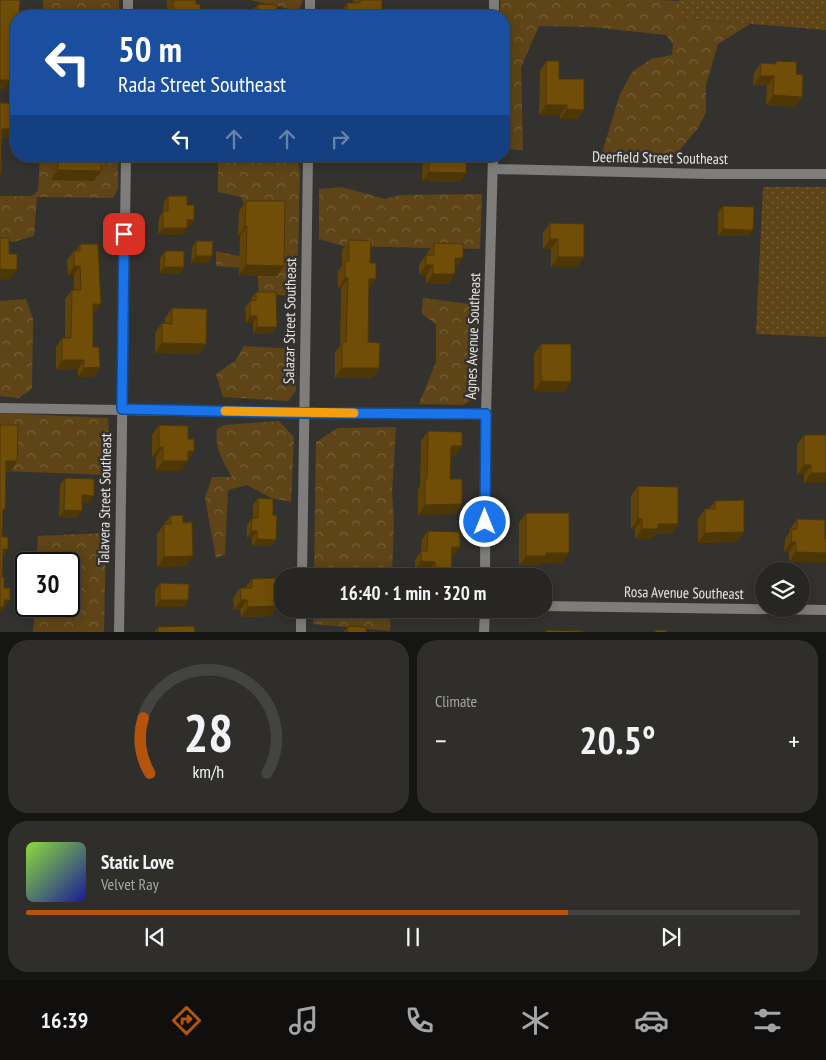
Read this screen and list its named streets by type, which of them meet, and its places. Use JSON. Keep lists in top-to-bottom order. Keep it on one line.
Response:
{"streets":{"street":["Deerfield Street Southeast","Salazar Street Southeast","Agnes Avenue Southeast","Talavera Street Southeast","Rosa Avenue Southeast"]},"crossings":[["Deerfield Street Southeast","Agnes Avenue Southeast"]],"page":{"turn":["50 m","Rada Street Southeast"],"limit":"30","trip":"16:40 · 1 min · 320 m","tile":"Climate","heat":["−","20.5°","+"],"song":["Static Love","Velvet Ray"],"tabs":"16:39","gauge":["28","km/h"]}}
